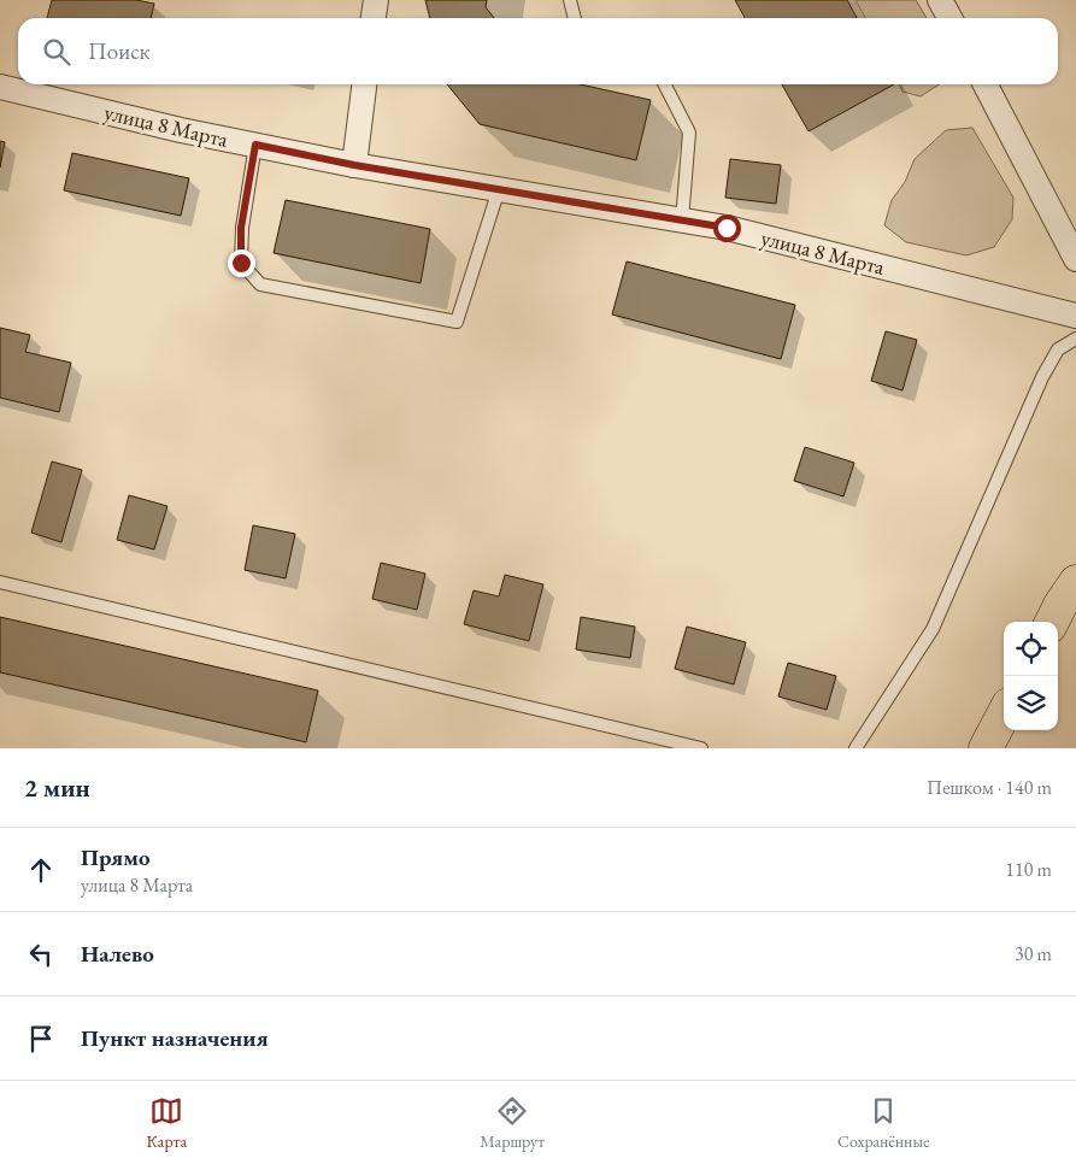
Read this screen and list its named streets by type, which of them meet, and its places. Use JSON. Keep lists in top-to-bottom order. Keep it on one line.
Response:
{"streets":{"street":["улица 8 Марта"]},"page":{"search":"Поиск","heading":["2 мин","Пешком · 140 m"],"list":[["Прямо","улица 8 Марта","110 m"],["Налево","30 m"],"Пункт назначения"],"nav":["Карта","Маршрут","Сохранённые"]}}
